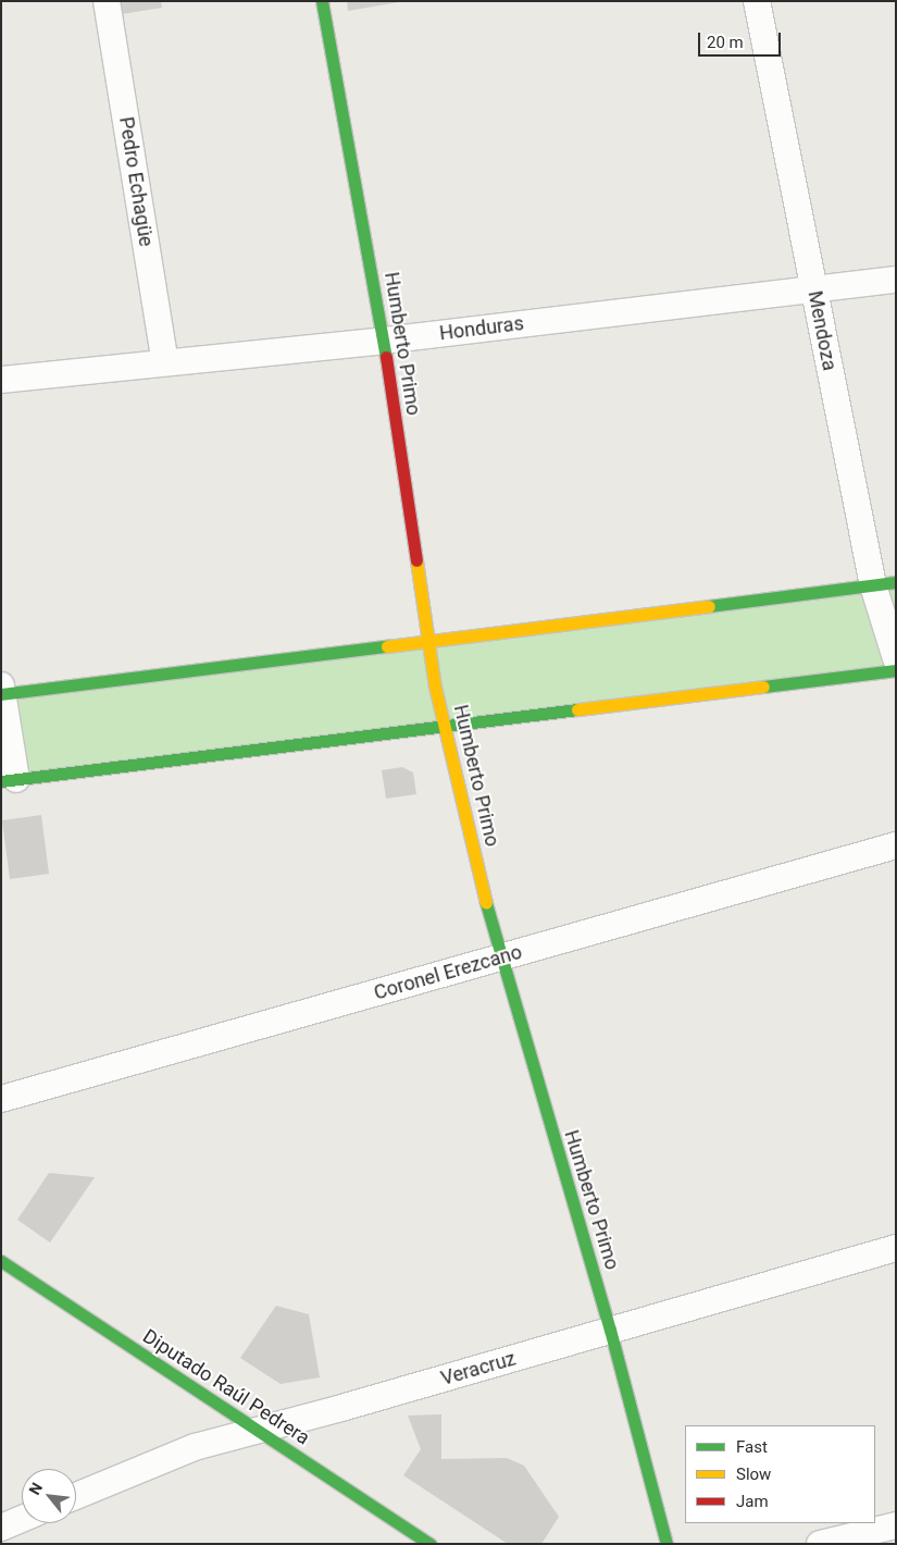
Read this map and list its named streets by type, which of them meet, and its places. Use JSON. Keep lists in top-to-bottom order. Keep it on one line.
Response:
{"streets":{"street":["Pedro Echagüe","Honduras","Mendoza","Humberto Primo","Coronel Erezcano","Veracruz","Diputado Raúl Pedrera"]},"crossings":[["Pedro Echagüe","Honduras"],["Honduras","Mendoza"],["Honduras","Humberto Primo"],["Humberto Primo","Coronel Erezcano"],["Humberto Primo","Veracruz"],["Veracruz","Diputado Raúl Pedrera"]],"legend":["Fast","Slow","Jam"],"scale_bar":"20 m","north":"top left"}
